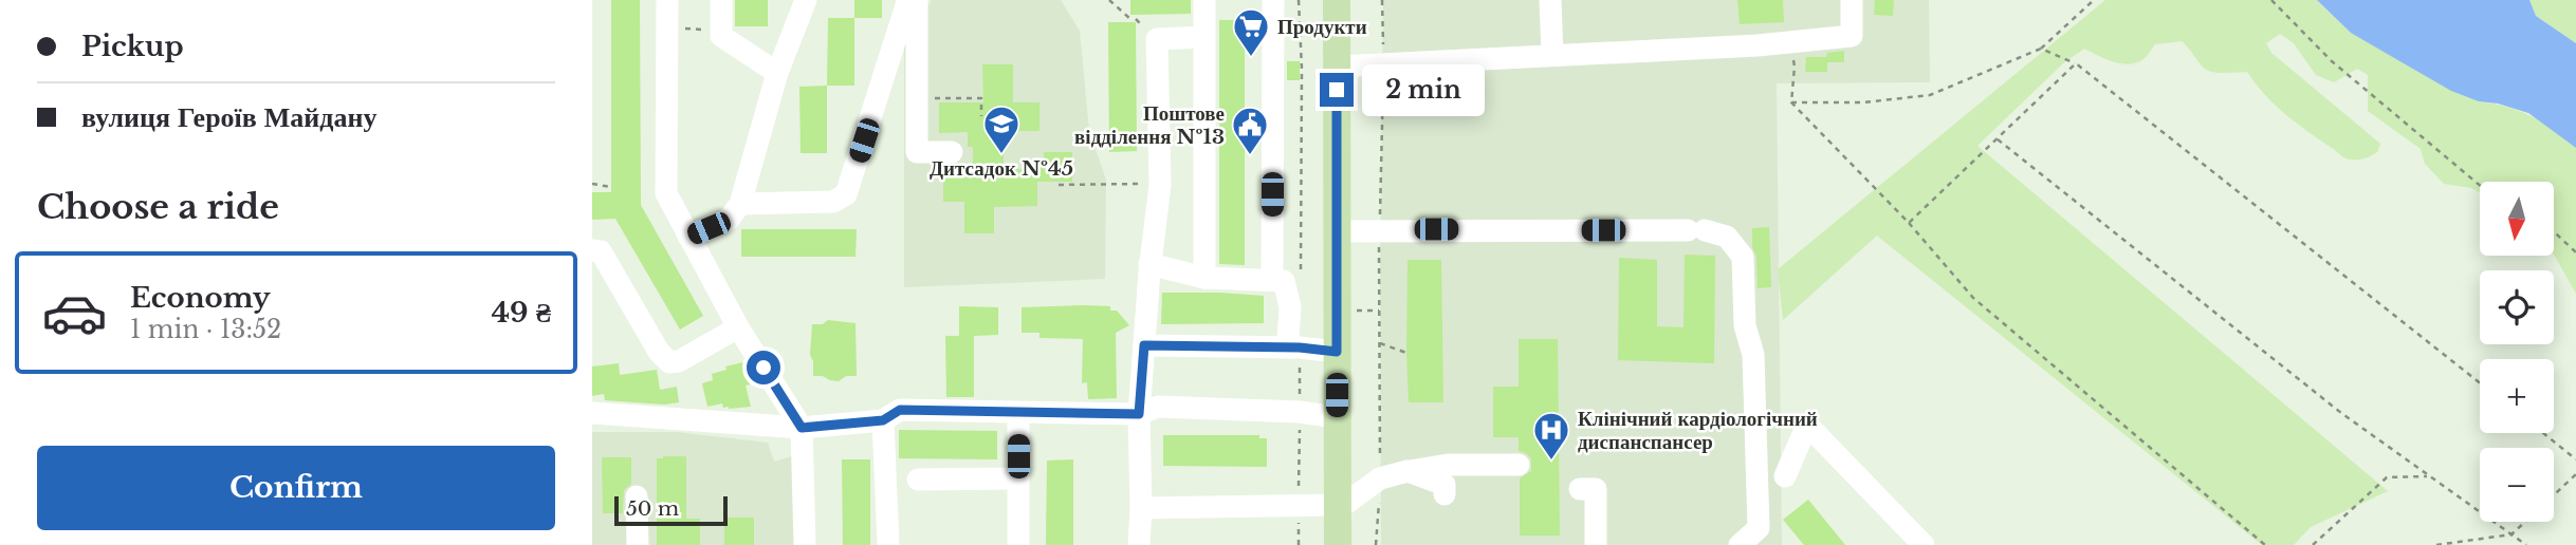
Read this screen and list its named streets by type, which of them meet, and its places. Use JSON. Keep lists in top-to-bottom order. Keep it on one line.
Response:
{"places":{"supermarket":["Продукти"],"school or university":["Дитсадок №45"],"public building":["Поштове відділення №13"],"hospital":["Клінічний кардіологічний диспанспансер"]},"scale_bar":"50 m","north":"bottom","page":{"banner":["Pickup","вулиця Героїв Майдану"],"bubble":"2 min","heading":"Choose a ride","map_buttons":["+","−"],"list":[{"name":"Economy","note":"1 min · 13:52","value":"49 ₴"}],"buttons":"Confirm","scale":"50 m"}}
